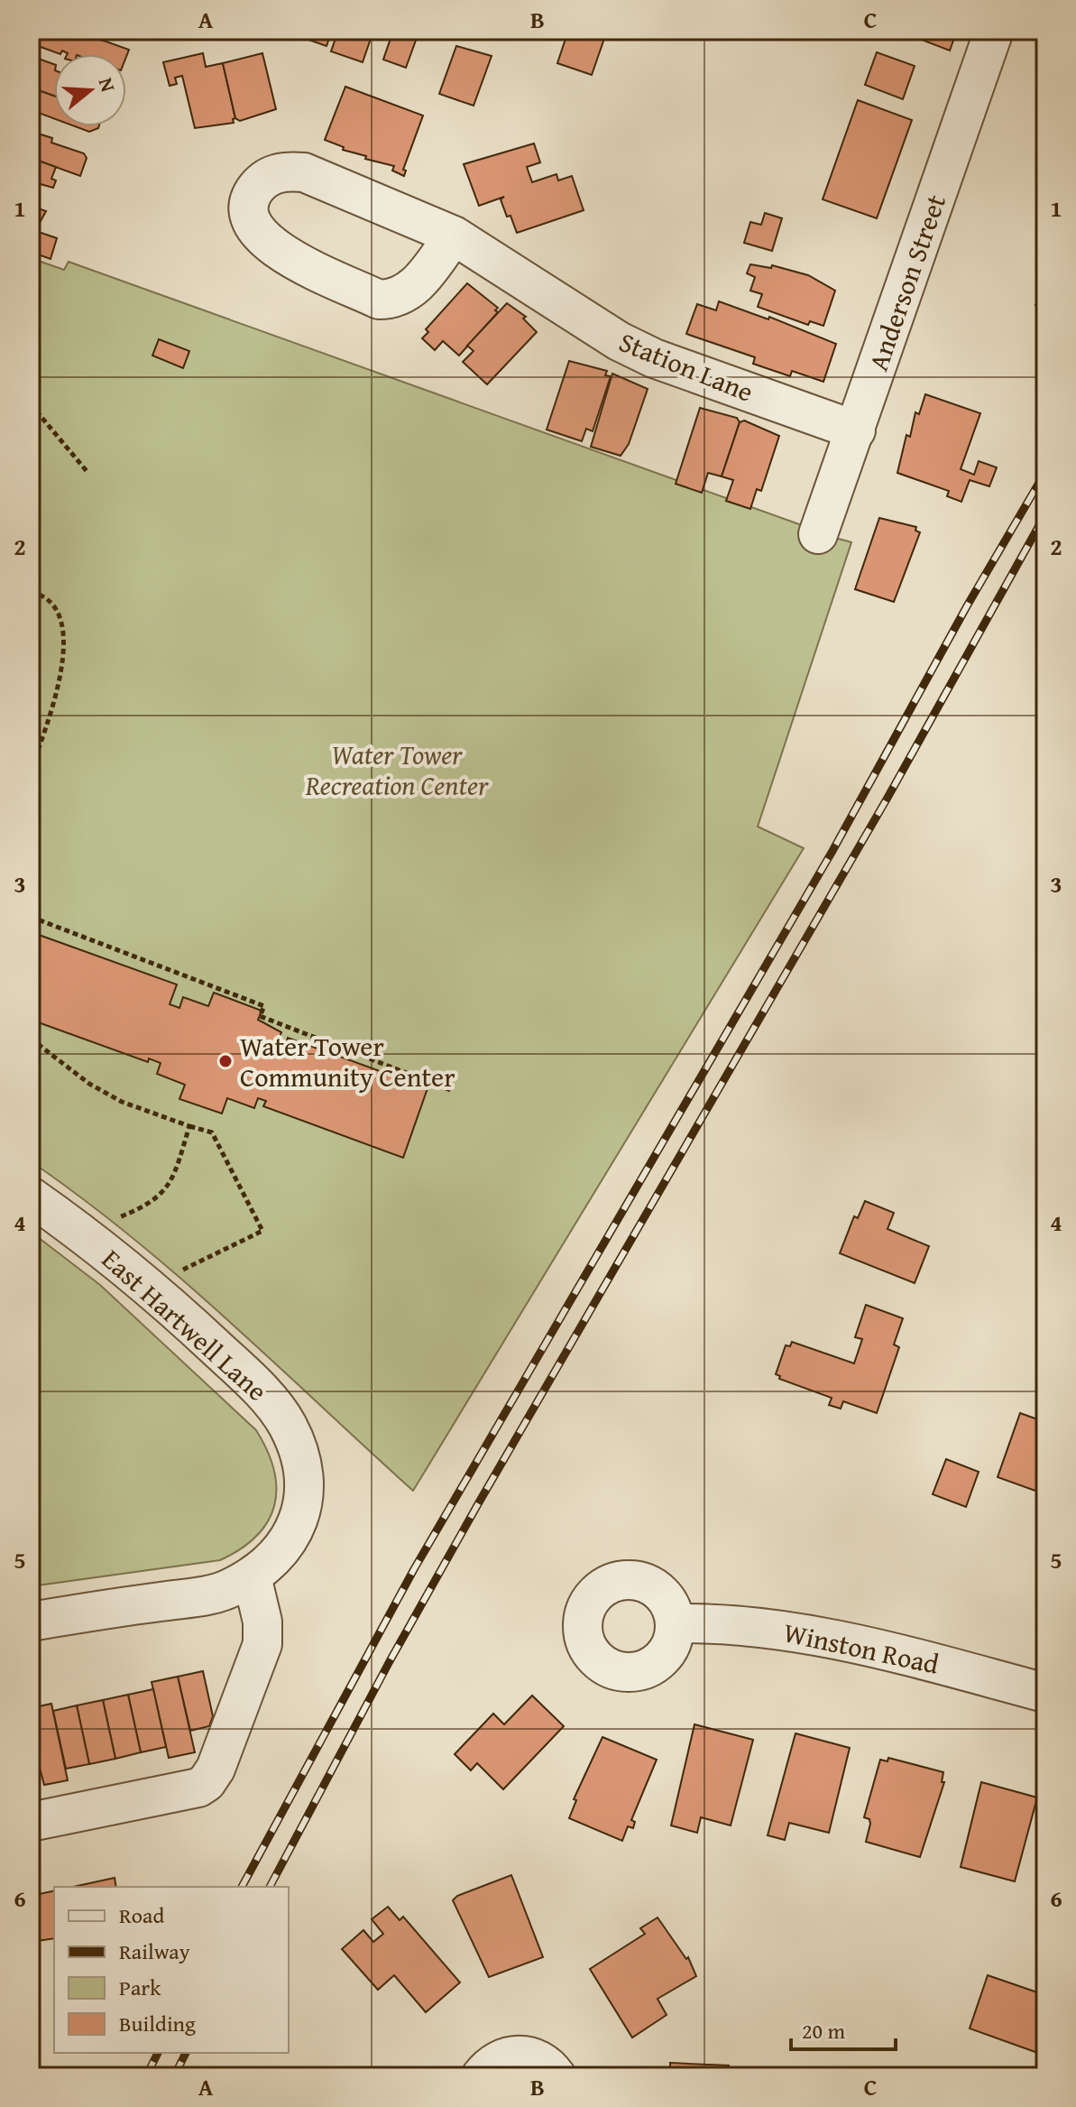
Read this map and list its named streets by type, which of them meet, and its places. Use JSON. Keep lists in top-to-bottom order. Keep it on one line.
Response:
{"streets":{"street":["Anderson Street","Station Lane","East Hartwell Lane","Winston Road"]},"crossings":[["Anderson Street","Station Lane"]],"parks":["Water Tower Recreation Center"],"places":["Water Tower Community Center"],"legend":["Road","Railway","Park","Building"],"scale_bar":"20 m","north":"right","grid":{"columns":["A","B","C"],"rows":["1","2","3","4","5","6"]}}
